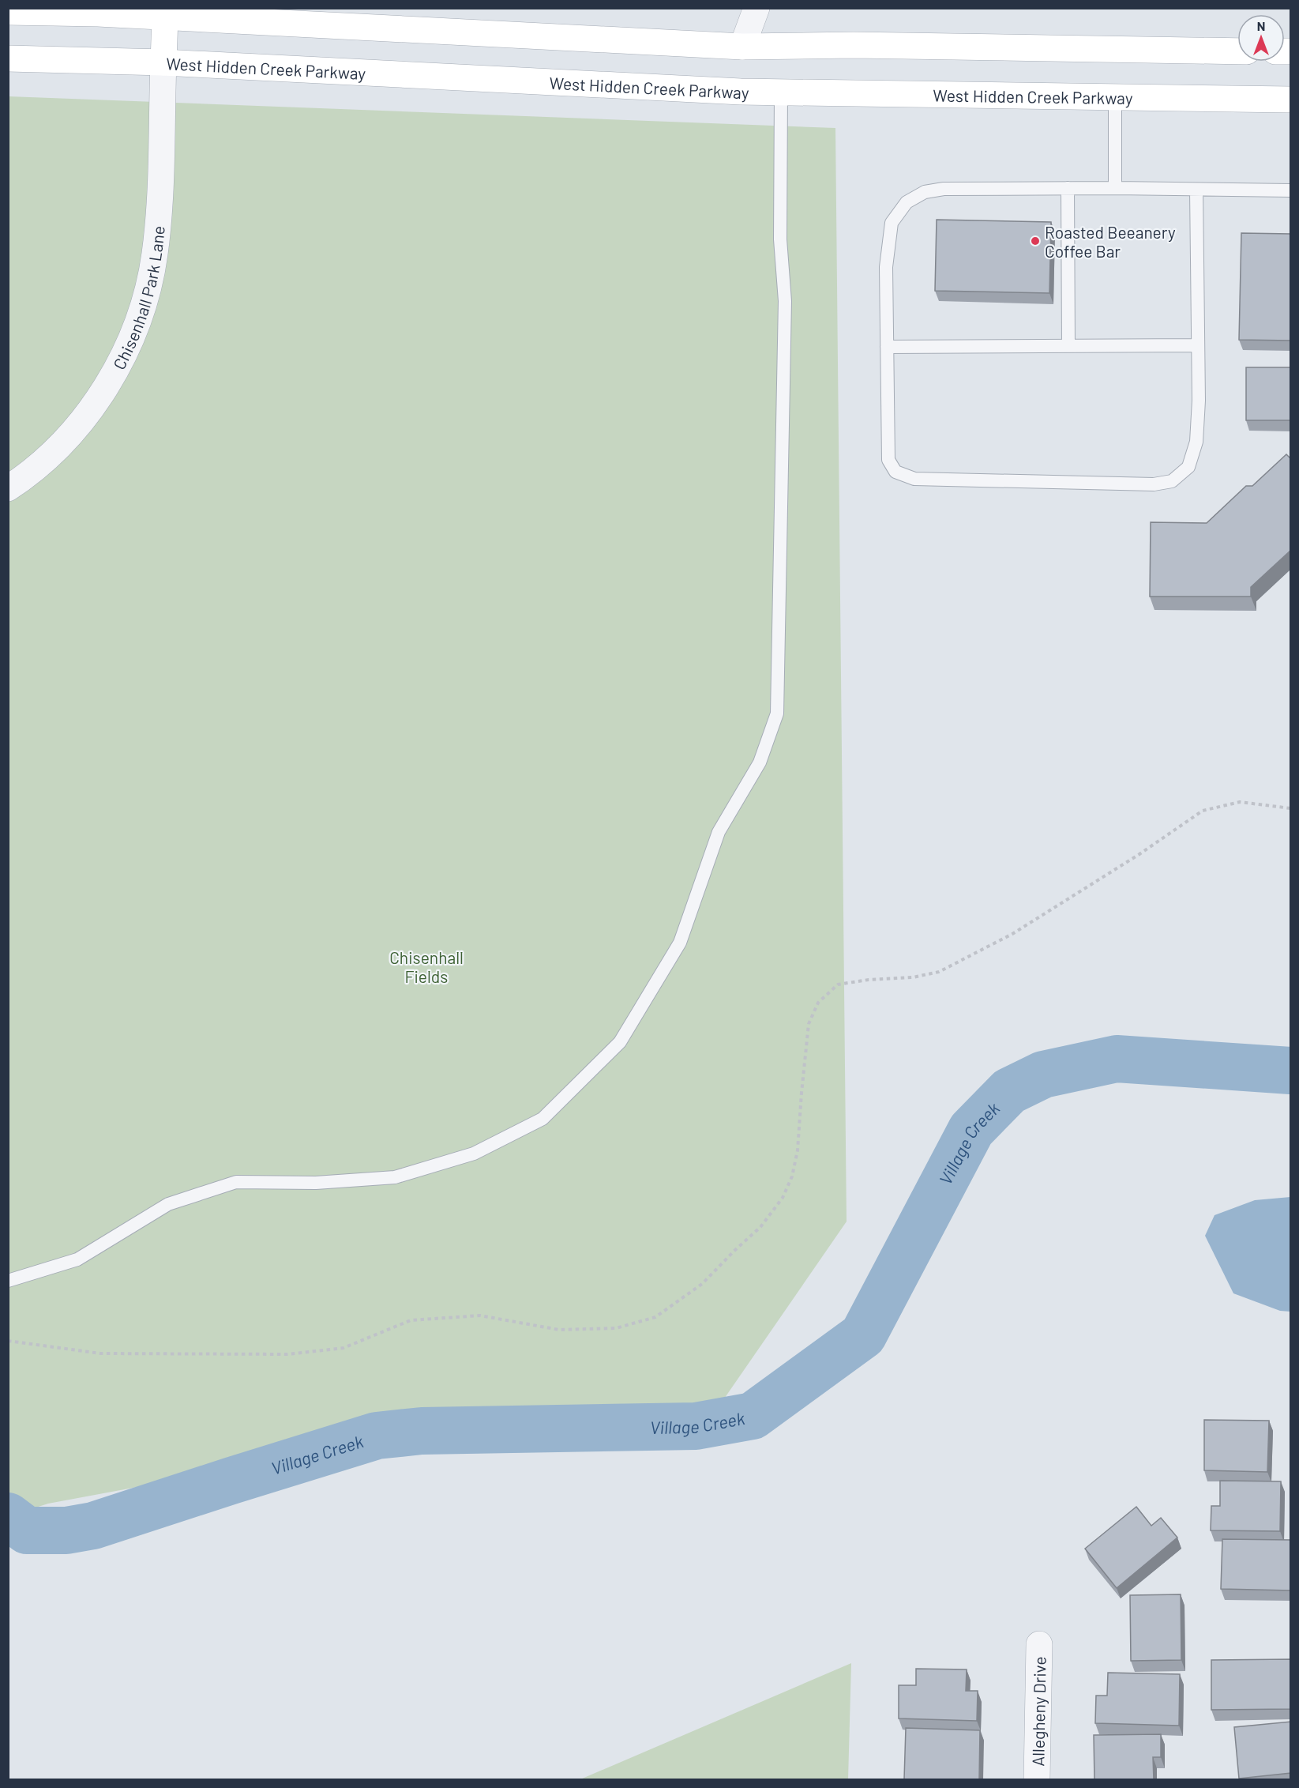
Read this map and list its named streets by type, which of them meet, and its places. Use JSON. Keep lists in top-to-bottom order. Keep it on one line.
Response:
{"streets":{"main road":["West Hidden Creek Parkway"],"street":["Chisenhall Park Lane","Allegheny Drive"]},"crossings":[["West Hidden Creek Parkway","Chisenhall Park Lane"]],"water":["Village Creek"],"parks":["Chisenhall Fields"],"places":["Roasted Beeanery Coffee Bar"],"north":"top"}
